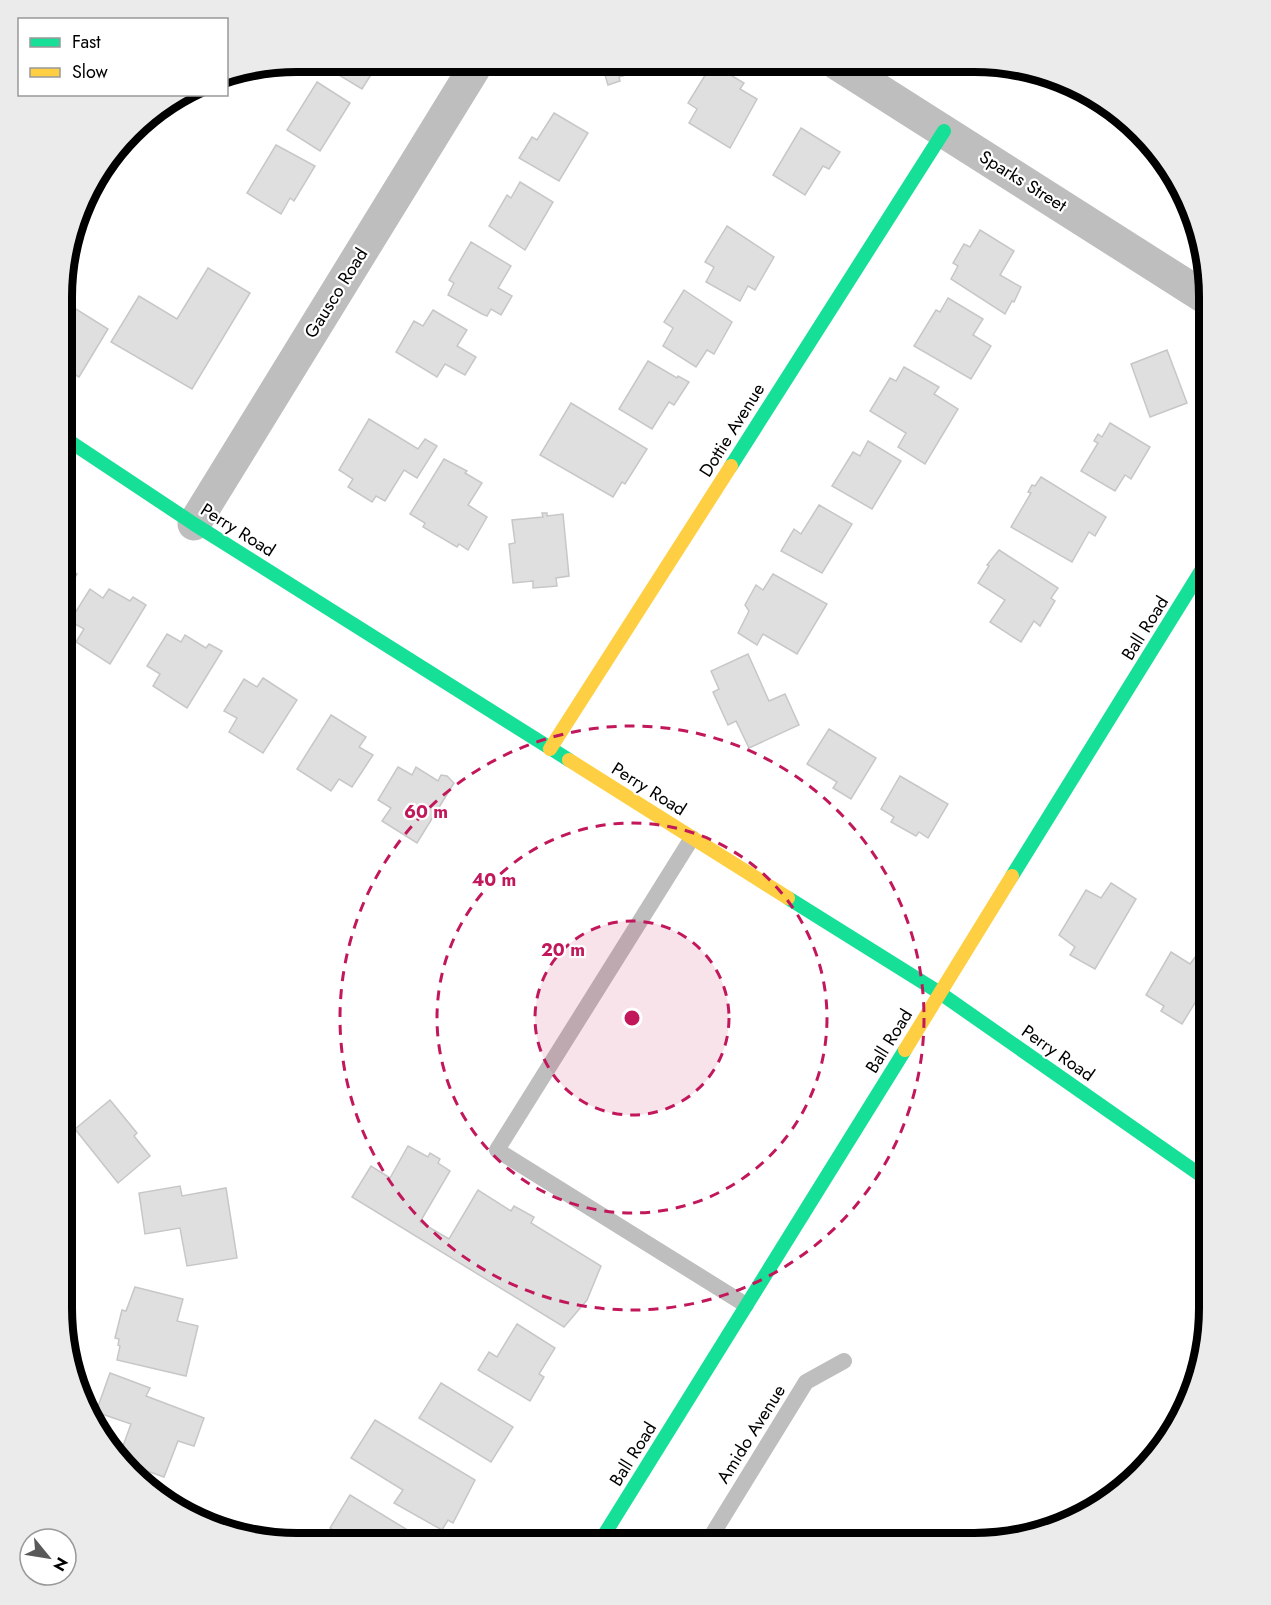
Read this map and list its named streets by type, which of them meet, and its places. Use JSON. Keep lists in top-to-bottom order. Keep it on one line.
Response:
{"streets":{"street":["Sparks Street","Gausco Road","Dottie Avenue","Perry Road","Ball Road"],"lane":["Amido Avenue"]},"crossings":[["Sparks Street","Dottie Avenue"],["Gausco Road","Perry Road"],["Dottie Avenue","Perry Road"],["Perry Road","Ball Road"]],"legend":["Fast","Slow"],"north":"bottom right","rings":["60 m","40 m","20 m"]}
